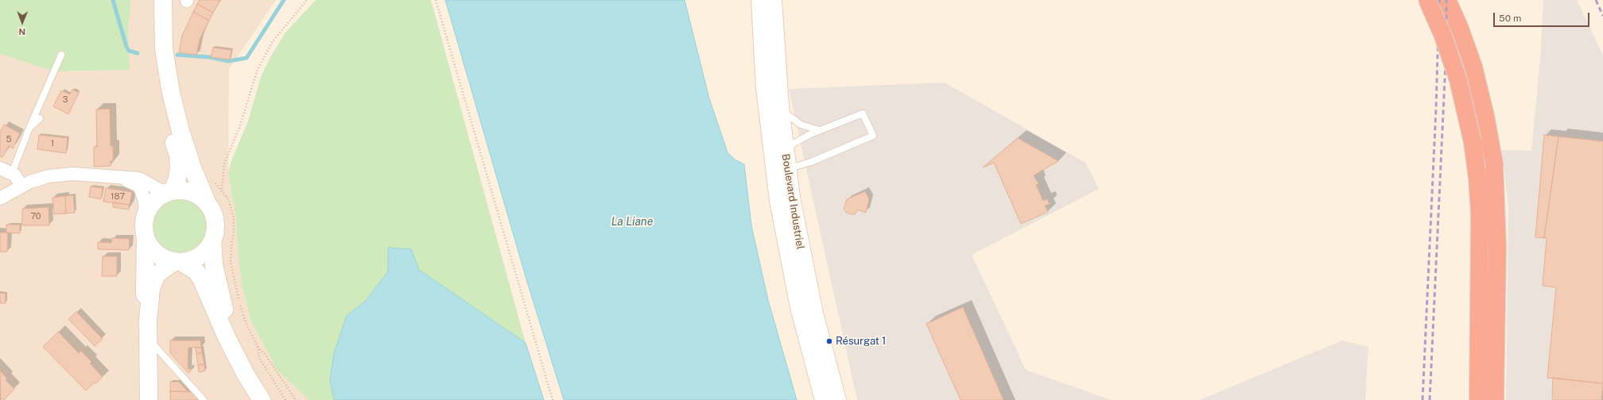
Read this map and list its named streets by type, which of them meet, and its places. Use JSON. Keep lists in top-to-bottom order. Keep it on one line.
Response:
{"streets":{"street":["Boulevard Industriel"]},"water":["La Liane"],"places":["Résurgat 1"],"house_numbers":["3","5","1","187","70"],"scale_bar":"50 m","north":"bottom"}
